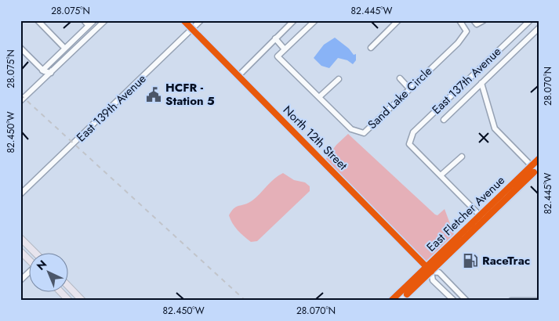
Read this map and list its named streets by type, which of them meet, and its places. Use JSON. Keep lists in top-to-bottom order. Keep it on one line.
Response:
{"streets":{"main road":["East Fletcher Avenue"],"street":["East 137th Avenue","Sand Lake Circle","East 139th Avenue","North 12th Street"]},"crossings":[["East 139th Avenue","North 12th Street"],["North 12th Street","East Fletcher Avenue"]],"places":{"public building":["HCFR - Station 5"],"fuel station":["RaceTrac"]},"north":"top left","coordinates":["28.075°N","82.445°W","28.070°N","82.450°W"]}
